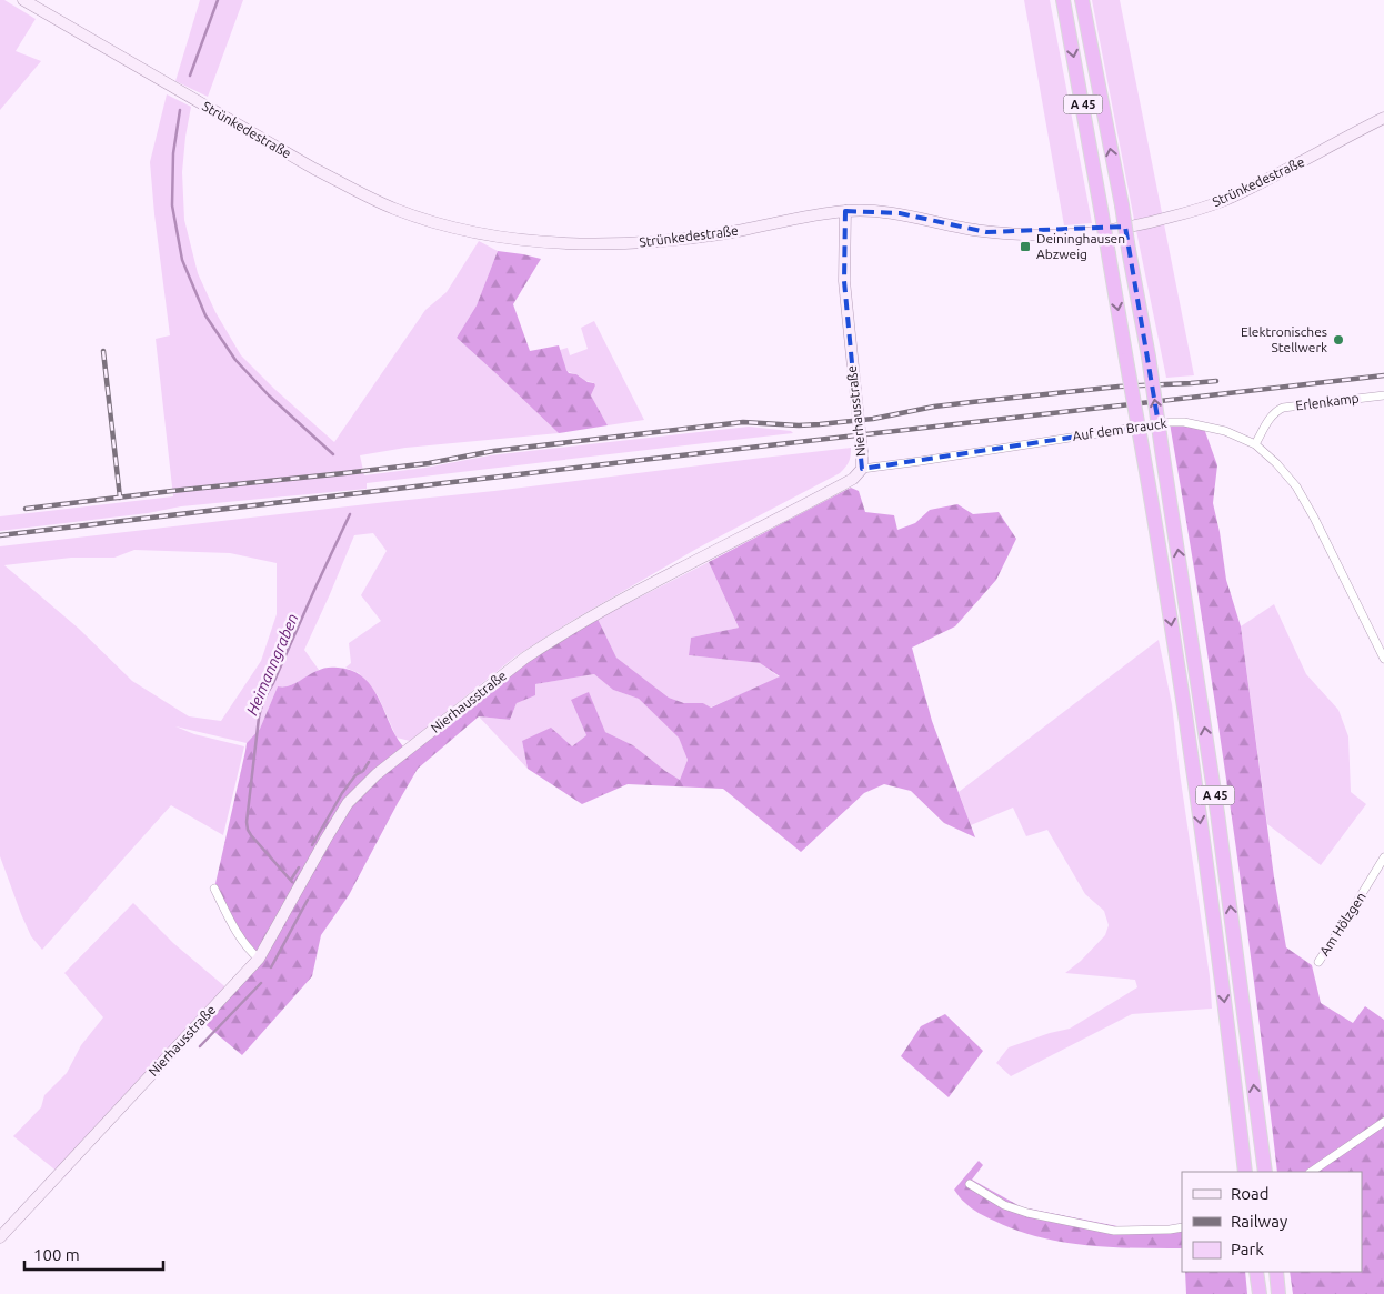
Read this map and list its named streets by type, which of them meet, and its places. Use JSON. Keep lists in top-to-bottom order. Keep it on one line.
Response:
{"streets":{"highway":["A 45"],"main road":["Strünkedestraße","Nierhausstraße"],"street":["Erlenkamp","Auf dem Brauck","Am Hölzgen"]},"crossings":[["Strünkedestraße","Nierhausstraße"],["Erlenkamp","Auf dem Brauck"],["Nierhausstraße","Auf dem Brauck"]],"water":["Heimanngraben"],"places":{"transit":["Deininghausen Abzweig"],"other":["Elektronisches Stellwerk"]},"legend":["Road","Railway","Park"],"scale_bar":"100 m"}
